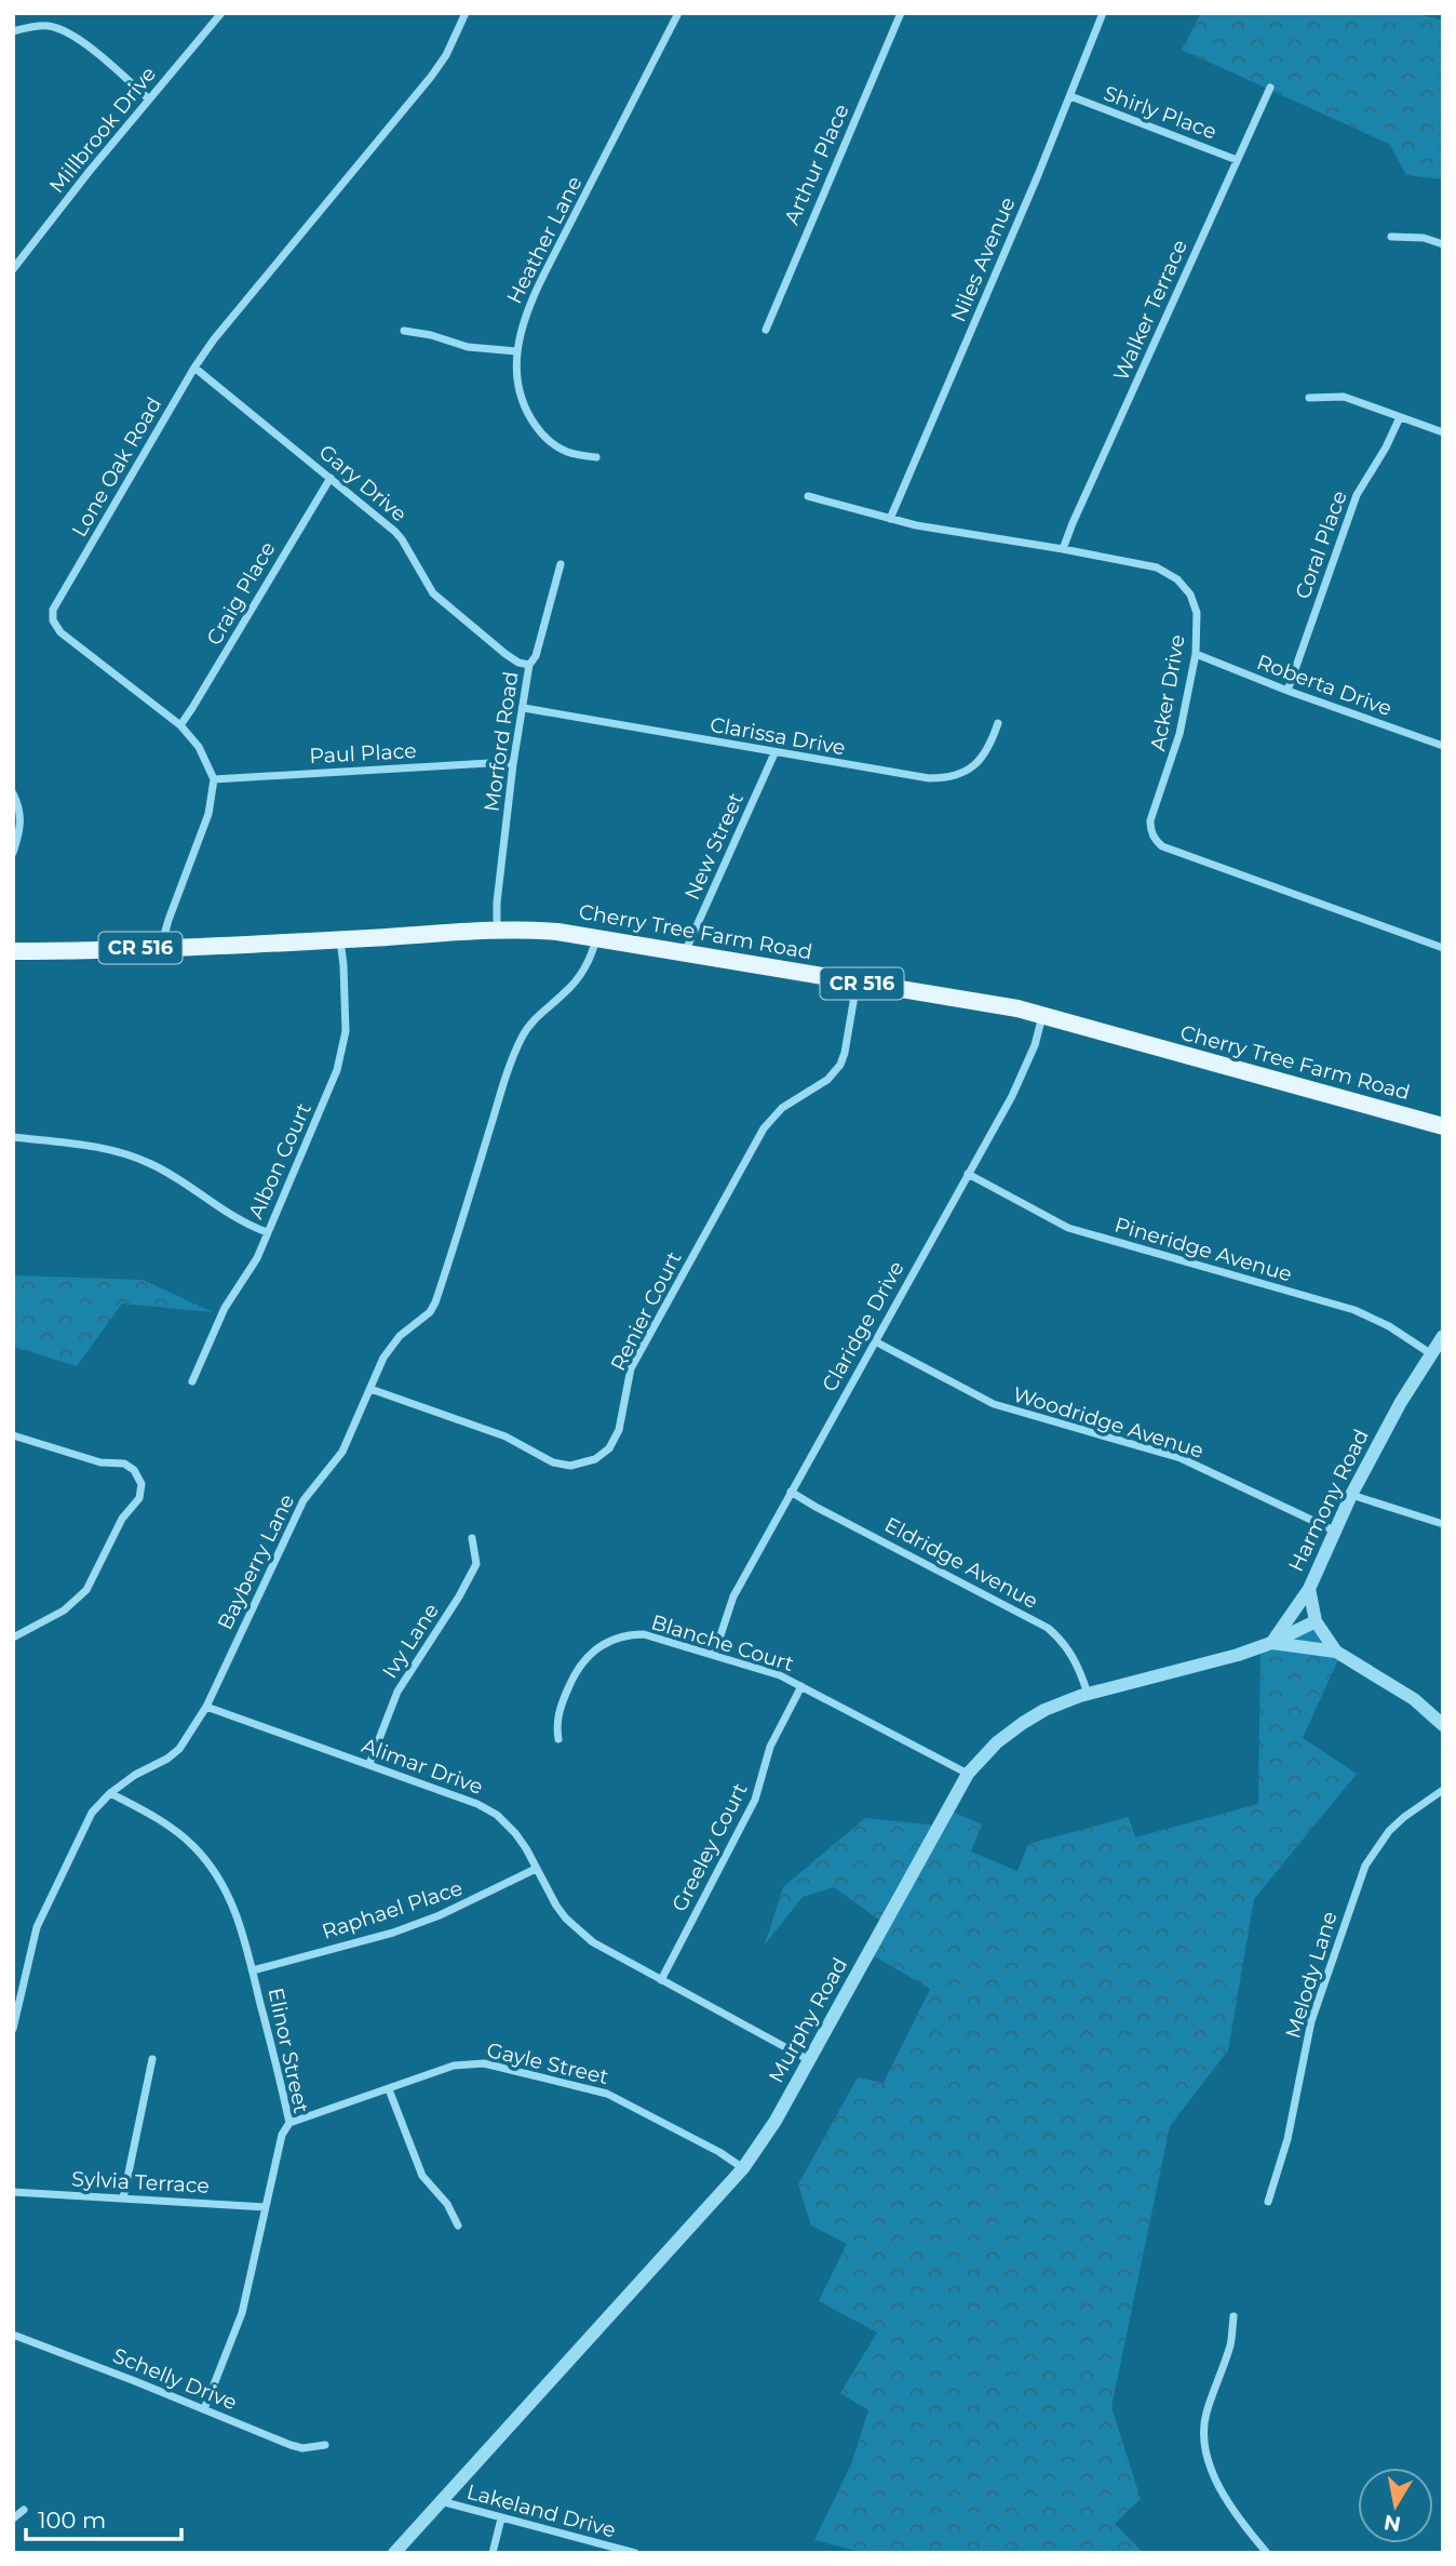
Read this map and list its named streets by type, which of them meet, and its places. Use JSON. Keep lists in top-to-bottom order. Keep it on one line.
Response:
{"streets":{"main road":["Cherry Tree Farm Road","CR 516"],"street":["Shirly Place","Millbrook Drive","Arthur Place","Heather Lane","Niles Avenue","Walker Terrace","Lone Oak Road","Gary Drive","Coral Place","Craig Place","Roberta Drive","Acker Drive","Clarissa Drive","Morford Road","Paul Place","New Street","Albon Court","Pineridge Avenue","Renier Court","Claridge Drive","Woodridge Avenue","Harmony Road","Bayberry Lane","Eldridge Avenue","Ivy Lane","Blanche Court","Alimar Drive","Greeley Court","Raphael Place","Melody Lane","Murphy Road","Elinor Street","Gayle Street","Sylvia Terrace","Schelly Drive","Lakeland Drive"]},"crossings":[["Shirly Place","Niles Avenue"],["Shirly Place","Walker Terrace"],["Niles Avenue","Acker Drive"],["Walker Terrace","Acker Drive"],["Lone Oak Road","Gary Drive"],["Lone Oak Road","Craig Place"],["Lone Oak Road","Paul Place"],["Gary Drive","Craig Place"],["Gary Drive","Morford Road"],["Coral Place","Roberta Drive"],["Roberta Drive","Acker Drive"],["Clarissa Drive","Morford Road"],["Clarissa Drive","New Street"],["Morford Road","Paul Place"],["Morford Road","Cherry Tree Farm Road"],["New Street","Cherry Tree Farm Road"],["Cherry Tree Farm Road","Albon Court"],["Cherry Tree Farm Road","Renier Court"],["Cherry Tree Farm Road","Claridge Drive"],["Cherry Tree Farm Road","Bayberry Lane"],["Pineridge Avenue","Claridge Drive"],["Pineridge Avenue","Harmony Road"],["Renier Court","Bayberry Lane"],["Claridge Drive","Woodridge Avenue"],["Claridge Drive","Eldridge Avenue"],["Claridge Drive","Blanche Court"],["Woodridge Avenue","Harmony Road"],["Harmony Road","Murphy Road"],["Bayberry Lane","Alimar Drive"],["Bayberry Lane","Elinor Street"],["Eldridge Avenue","Murphy Road"],["Ivy Lane","Alimar Drive"],["Blanche Court","Greeley Court"],["Blanche Court","Murphy Road"],["Alimar Drive","Greeley Court"],["Alimar Drive","Raphael Place"],["Alimar Drive","Murphy Road"],["Raphael Place","Elinor Street"],["Murphy Road","Gayle Street"],["Murphy Road","Lakeland Drive"],["Elinor Street","Gayle Street"],["Elinor Street","Sylvia Terrace"],["Elinor Street","Schelly Drive"]],"scale_bar":"100 m","north":"bottom"}
